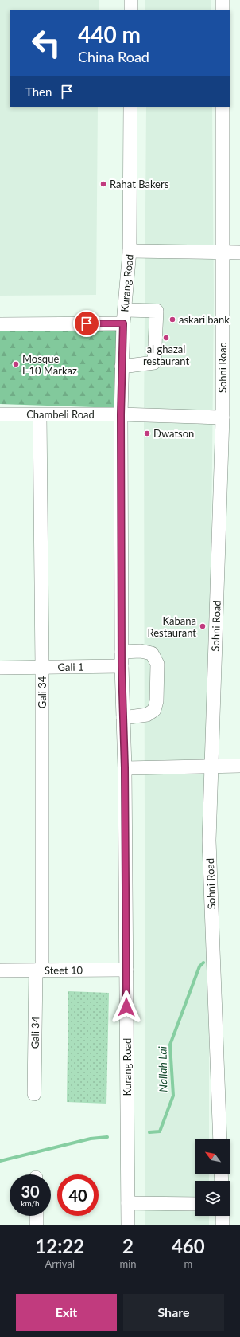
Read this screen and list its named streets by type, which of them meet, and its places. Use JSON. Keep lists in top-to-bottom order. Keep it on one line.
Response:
{"streets":{"street":["Kurang Road","Sohni Road","Chambeli Road","Gali 1","Gali 34","Steet 10"]},"crossings":[["Kurang Road","Chambeli Road"],["Kurang Road","Gali 1"],["Kurang Road","Steet 10"],["Sohni Road","Chambeli Road"],["Chambeli Road","Gali 34"],["Gali 1","Gali 34"],["Gali 34","Steet 10"]],"water":["Nallah Lai"],"places":["Rahat Bakers","askari bank","al ghazal restaurant","Mosque I-10 Markaz","Dwatson","Kabana Restaurant"],"north":"top left","page":{"turn":["440 m","China Road"],"then":"Then","speed":"30 km/h","limit":"40","eta":["12:22","Arrival","2","min","460","m"],"buttons":["Exit","Share"]}}
